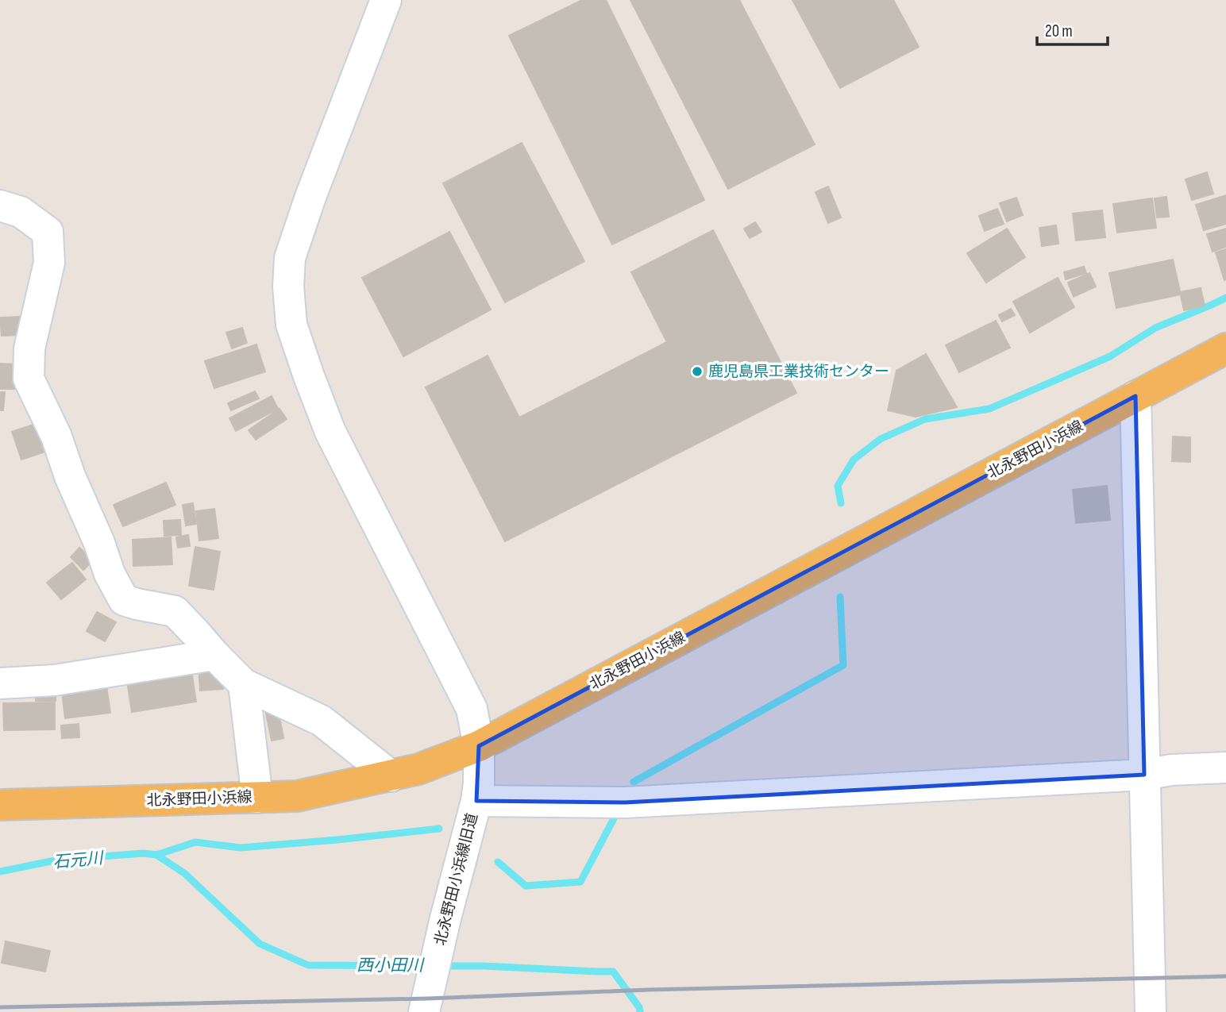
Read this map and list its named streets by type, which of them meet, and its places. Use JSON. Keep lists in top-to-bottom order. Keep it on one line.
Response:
{"streets":{"main road":["北永野田小浜線"],"street":["北永野田小浜線旧道"]},"crossings":[["北永野田小浜線","北永野田小浜線旧道"]],"water":["石元川","西小田川"],"places":["鹿児島県工業技術センター"],"scale_bar":"20 m"}
